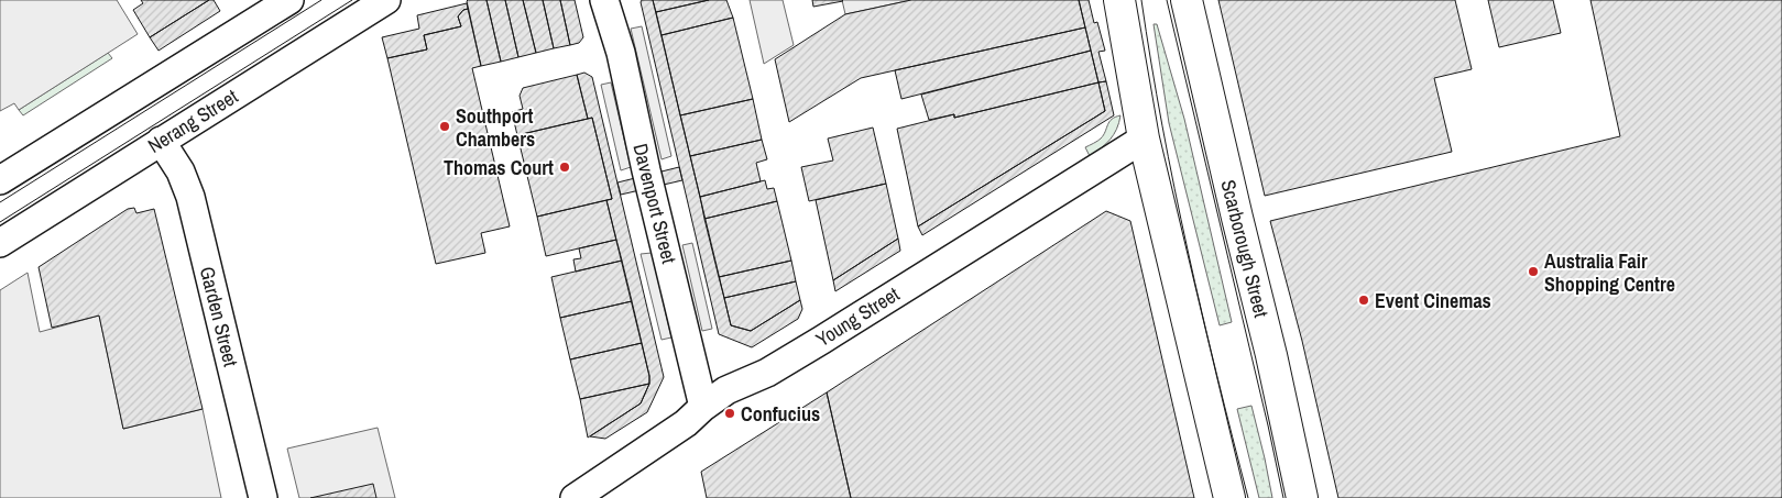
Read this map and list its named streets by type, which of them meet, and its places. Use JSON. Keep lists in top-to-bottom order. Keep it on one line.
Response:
{"streets":{"main road":["Scarborough Street"],"street":["Nerang Street","Davenport Street","Garden Street","Young Street"]},"crossings":[["Nerang Street","Garden Street"],["Davenport Street","Young Street"]],"places":["Southport Chambers","Thomas Court","Australia Fair Shopping Centre","Event Cinemas","Confucius"]}
